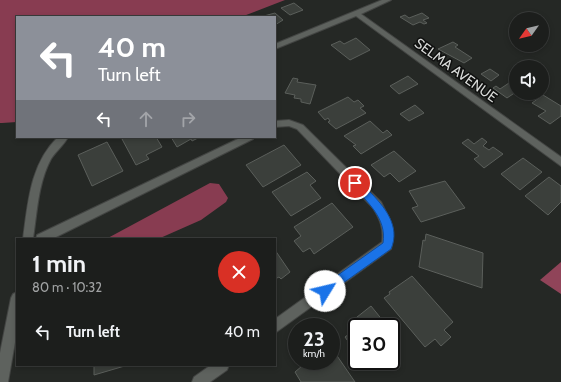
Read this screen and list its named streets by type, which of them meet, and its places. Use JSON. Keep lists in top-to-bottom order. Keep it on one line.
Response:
{"streets":{"street":["SELMA AVENUE"]},"north":"bottom left","page":{"turn":["40 m","Turn left"],"heading":["1 min","80 m · 10:32"],"list":[{"name":"Turn left","value":"40 m"}],"speed":"23 km/h","limit":"30"}}
